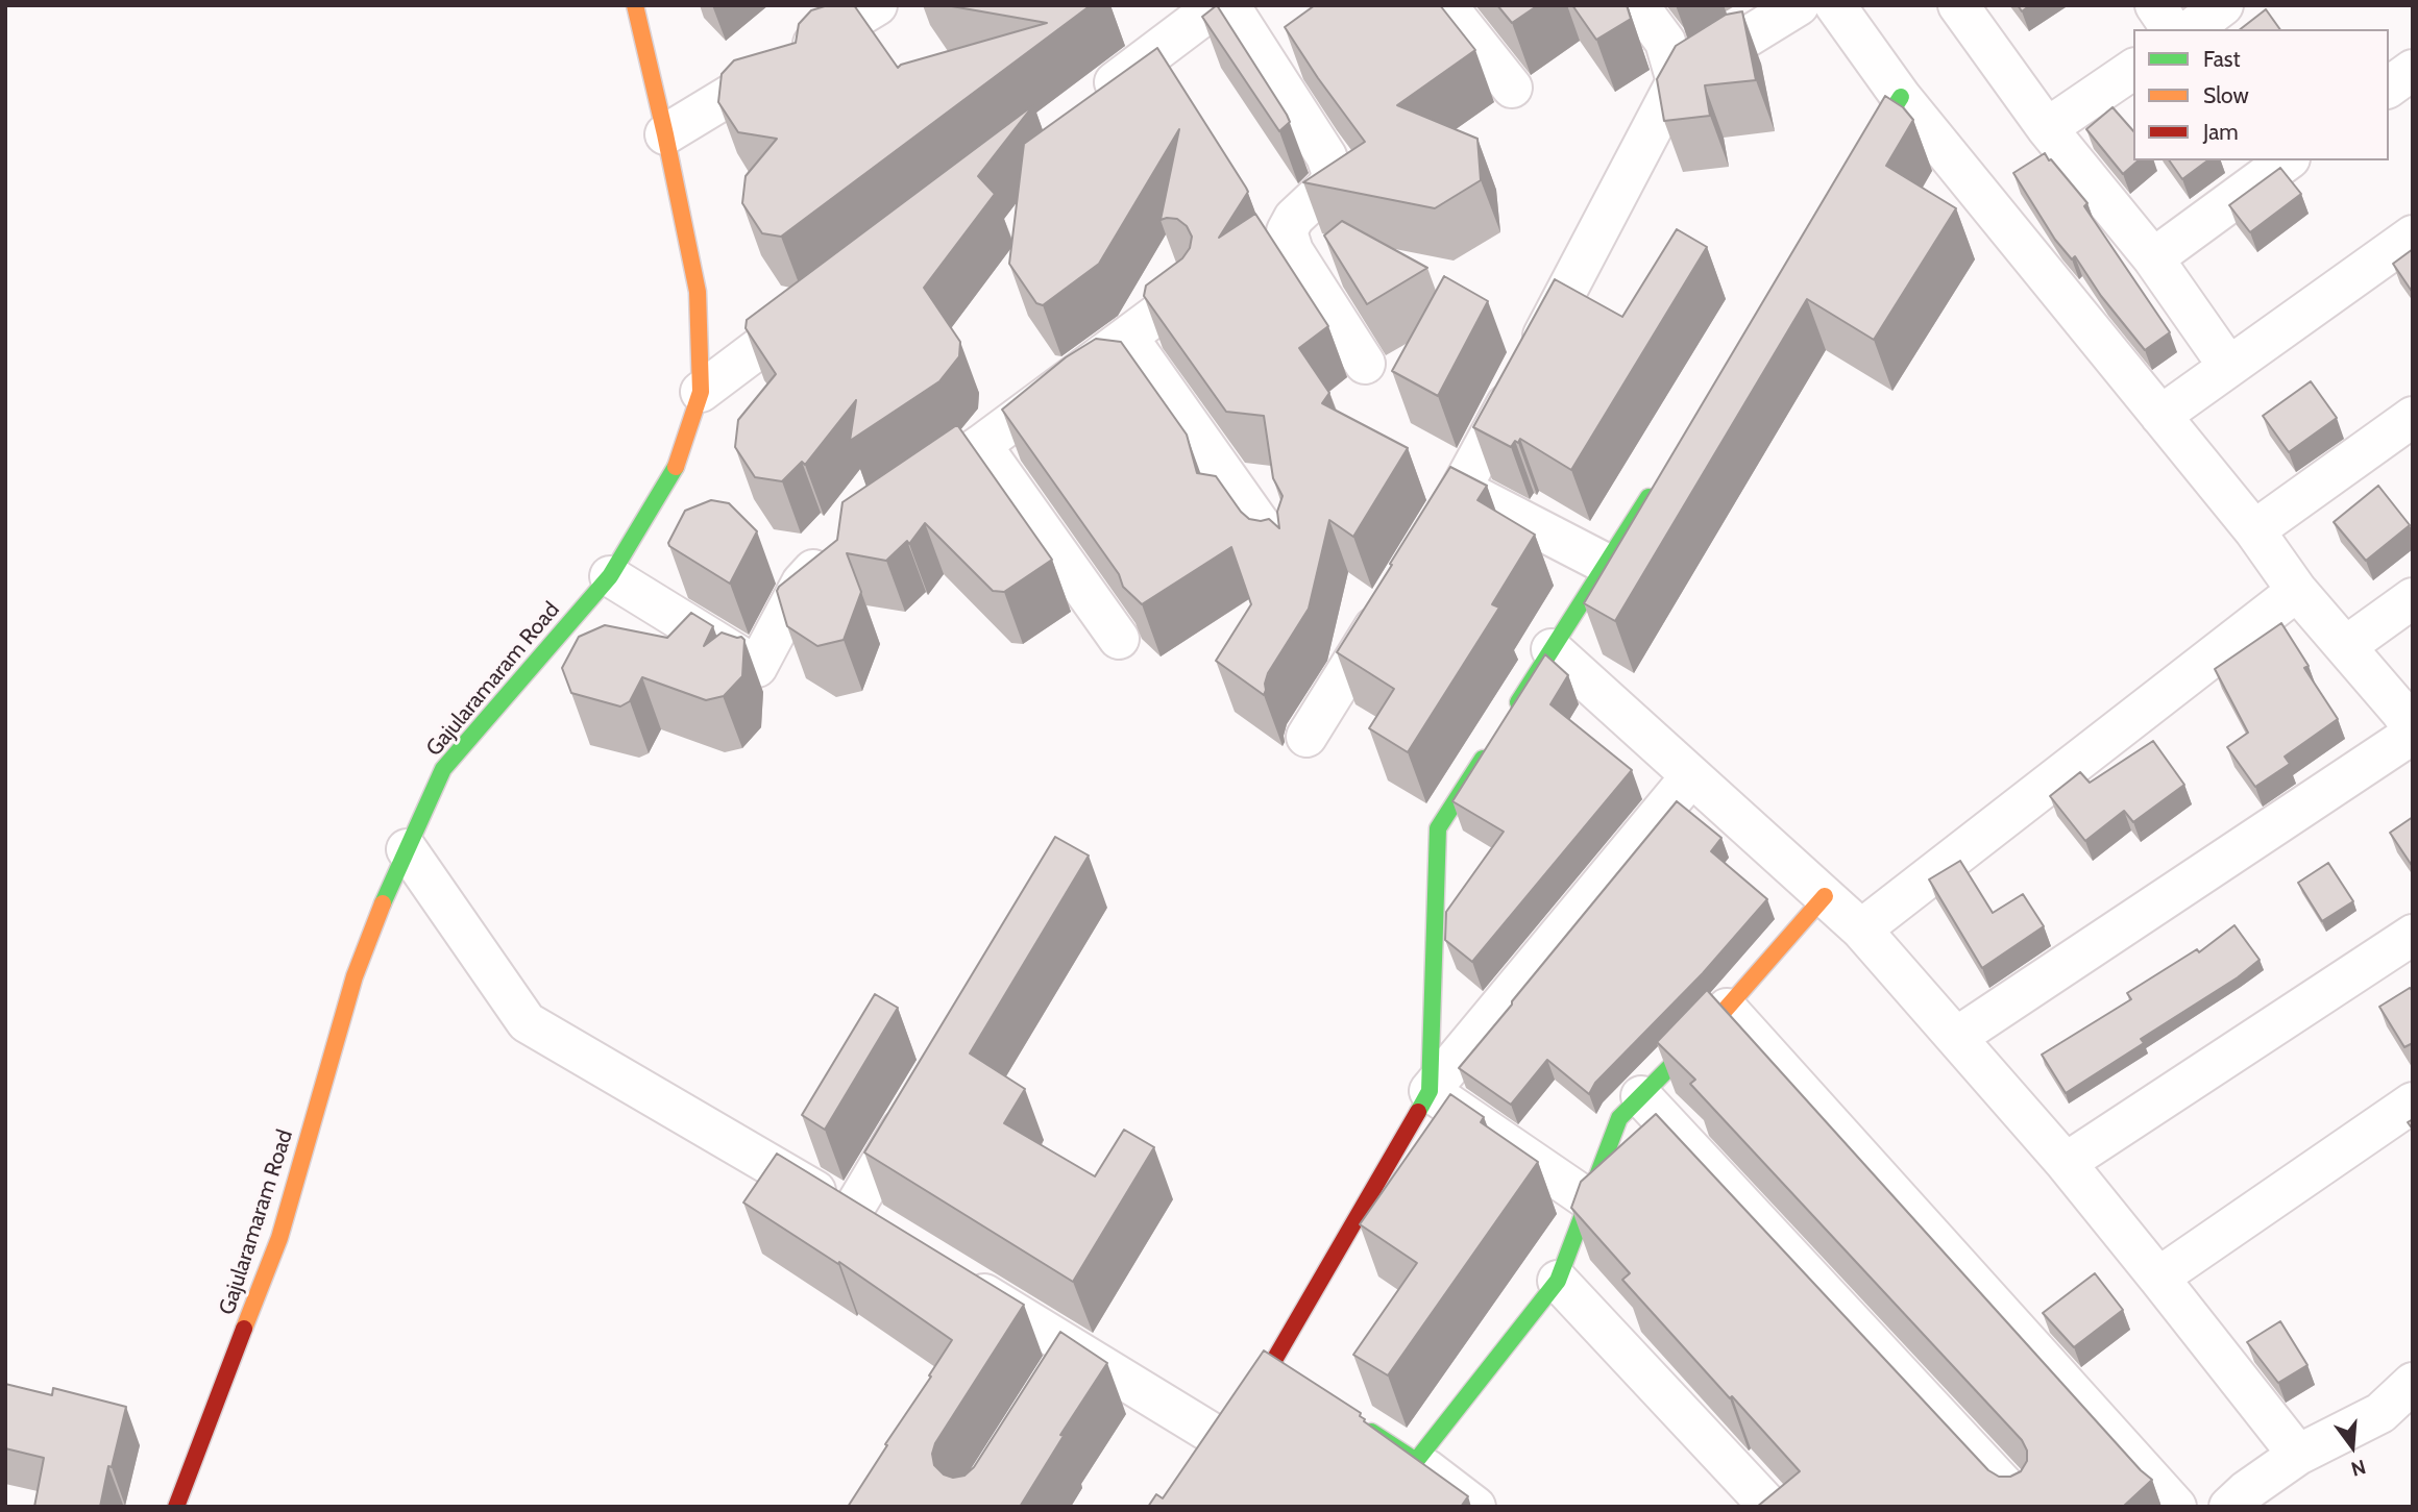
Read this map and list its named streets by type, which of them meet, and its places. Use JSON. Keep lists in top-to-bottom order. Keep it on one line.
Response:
{"streets":{"street":["Gajularamaram Road"]},"legend":["Fast","Slow","Jam"],"north":"bottom"}
